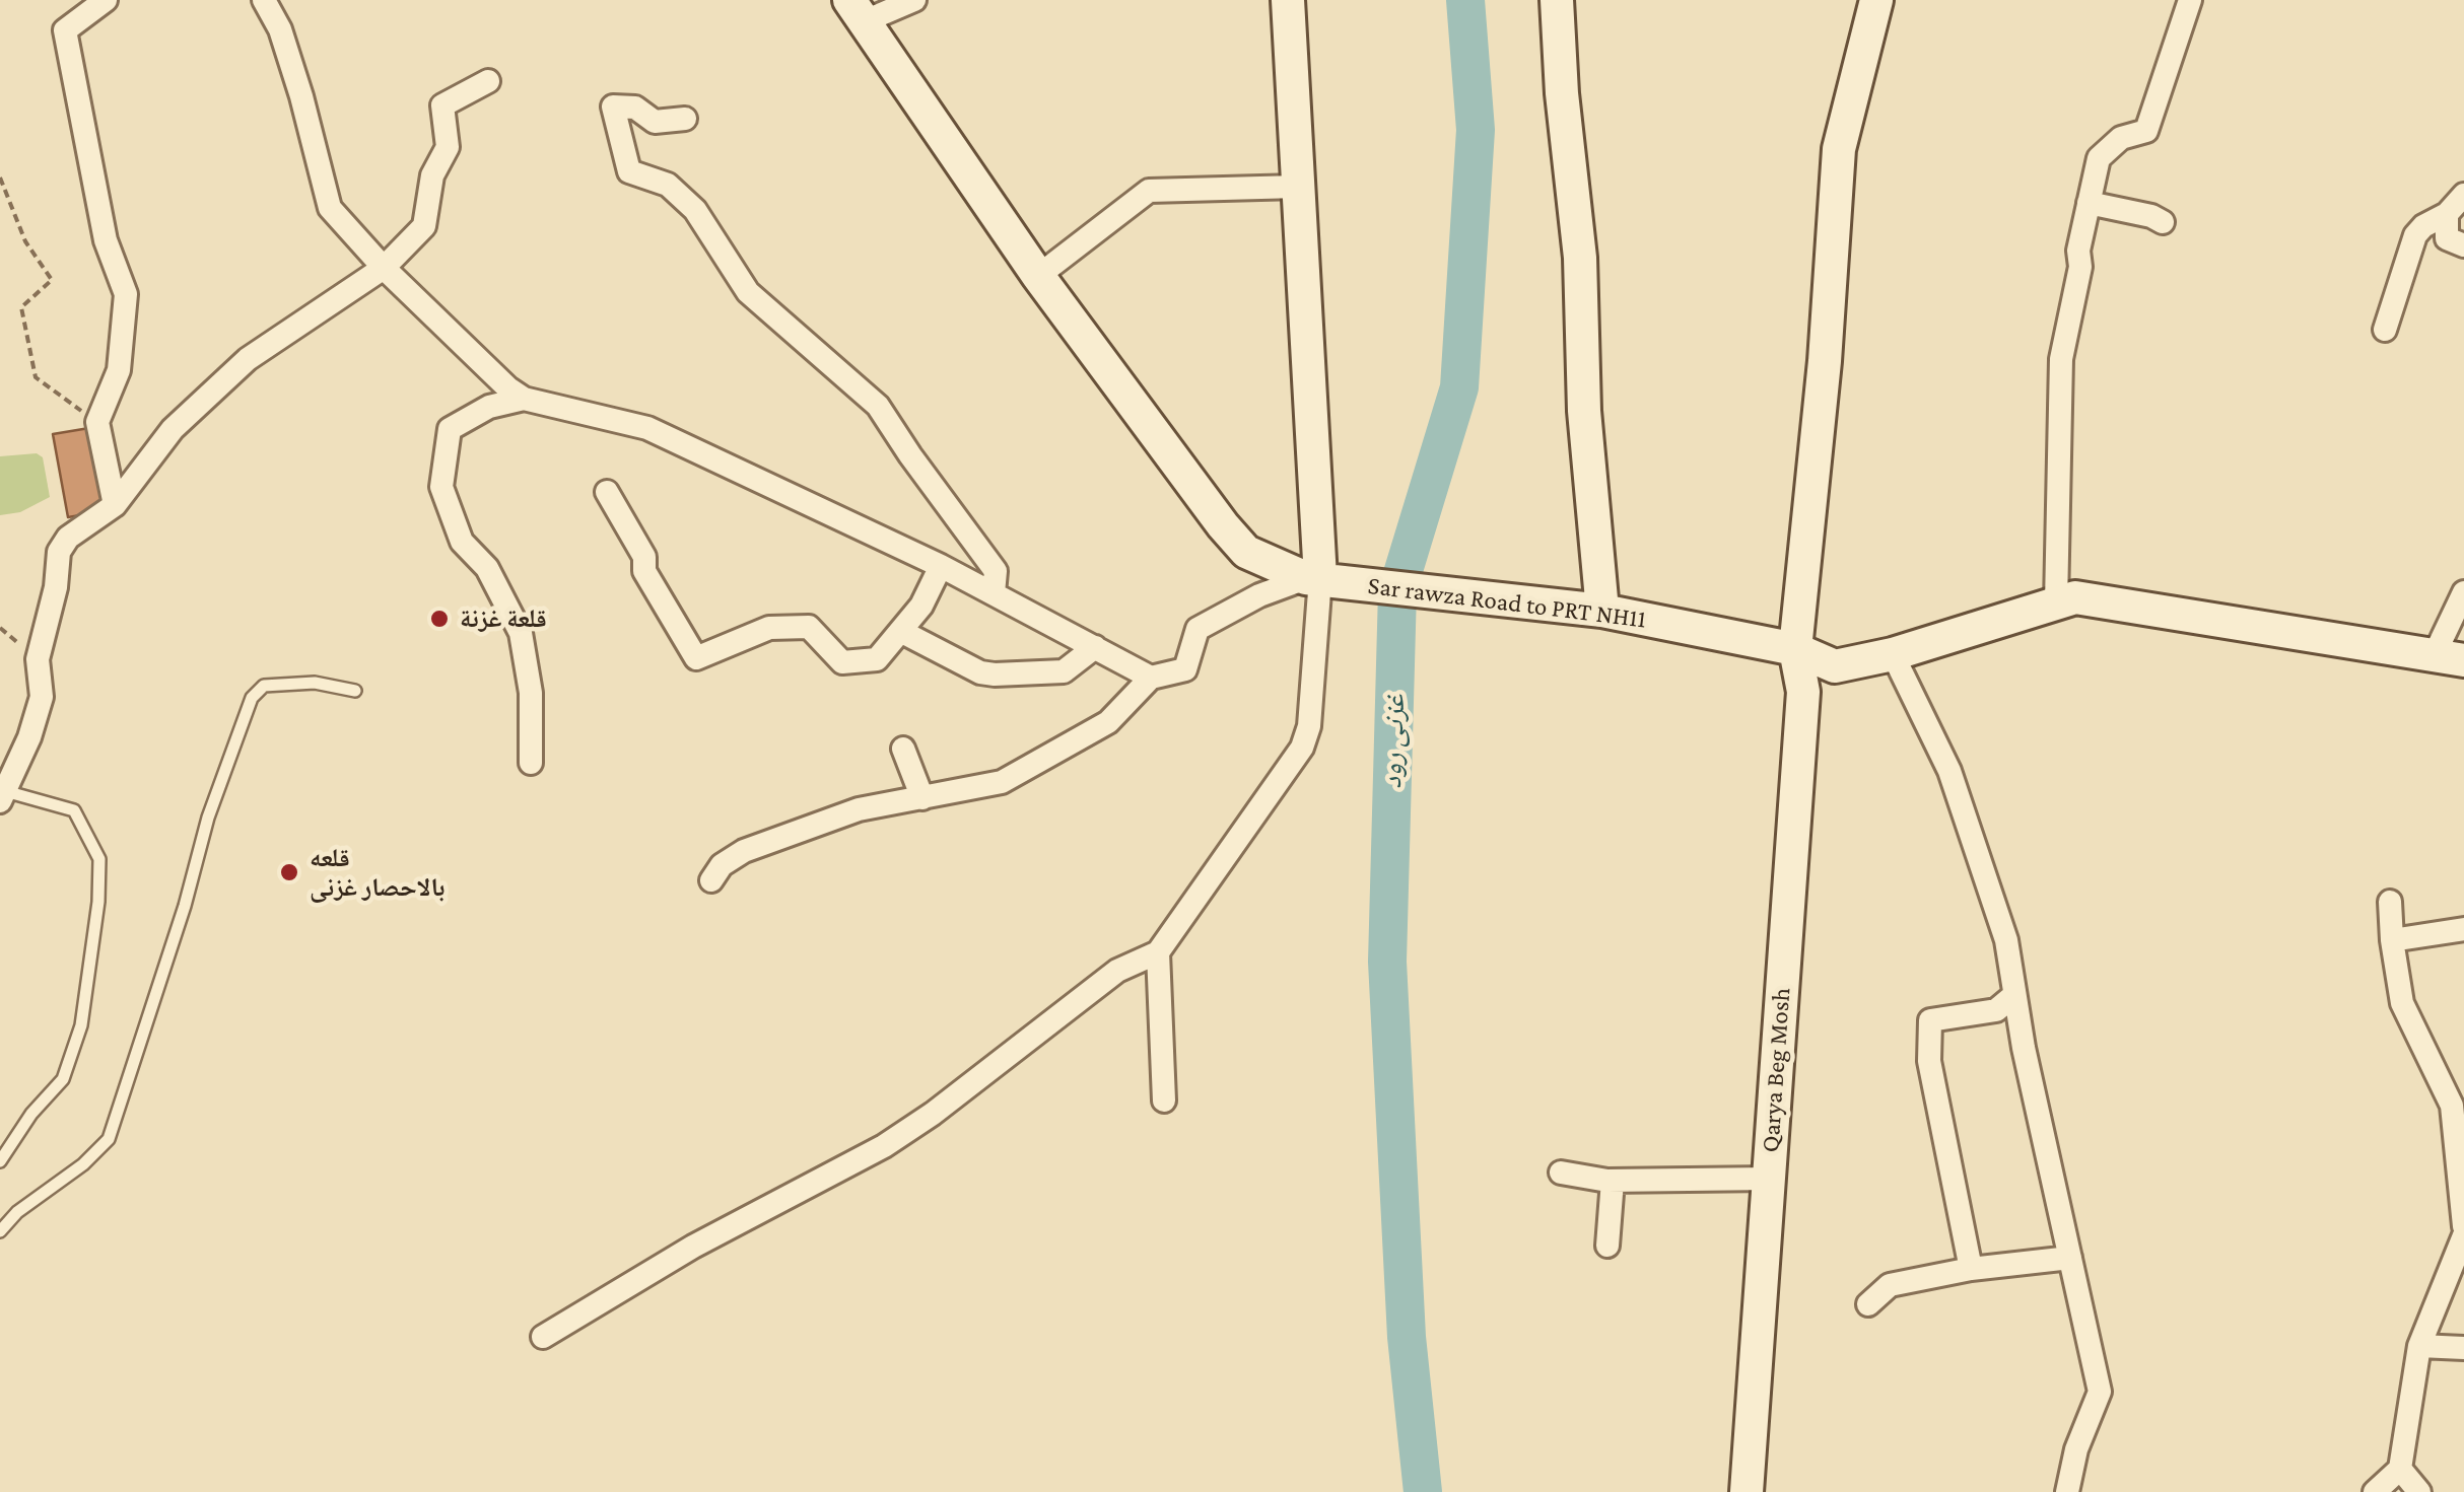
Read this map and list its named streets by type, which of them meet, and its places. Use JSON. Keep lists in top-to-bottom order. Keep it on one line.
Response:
{"streets":{"street":["Sar rawza Road to PRT NH11","Qarya Beg Mosh"]},"crossings":[["Sar rawza Road to PRT NH11","Qarya Beg Mosh"]],"water":["غزنی رود"],"places":["قلعة غزنة","قلعه بالاحصار غزنی"]}
